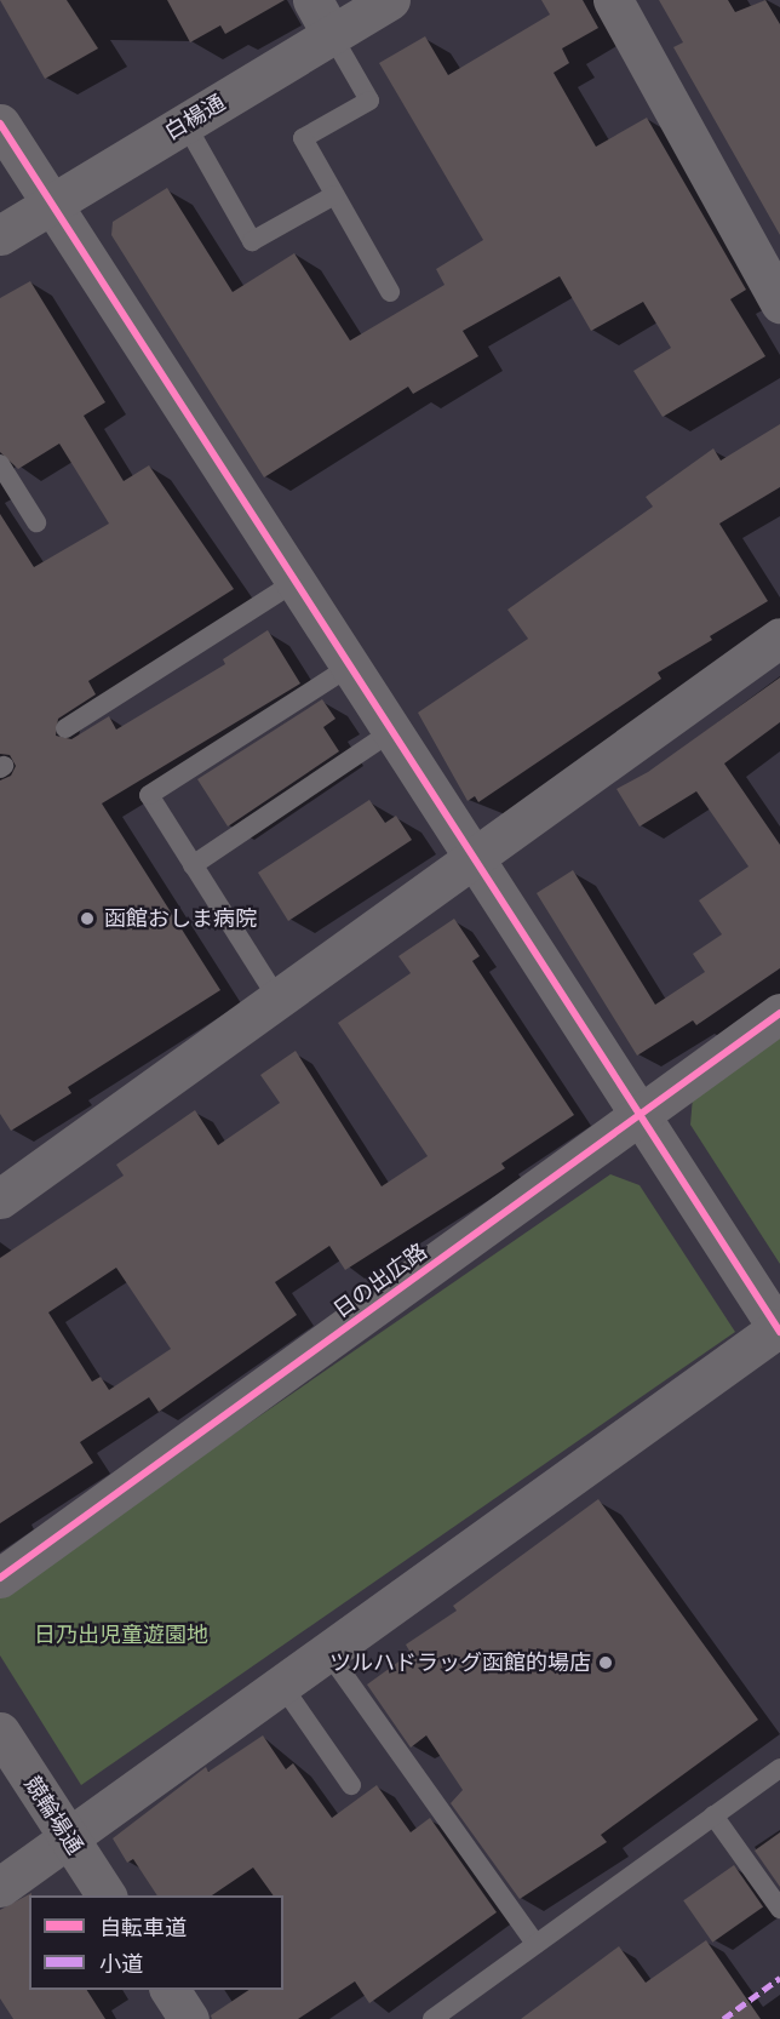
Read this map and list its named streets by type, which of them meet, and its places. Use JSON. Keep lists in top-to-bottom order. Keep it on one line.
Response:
{"streets":{"street":["白楊通","日の出広路","競輪場通"]},"parks":["日乃出児童遊園地"],"places":["函館おしま病院","ツルハドラッグ函館的場店"],"legend":["自転車道","小道"]}
